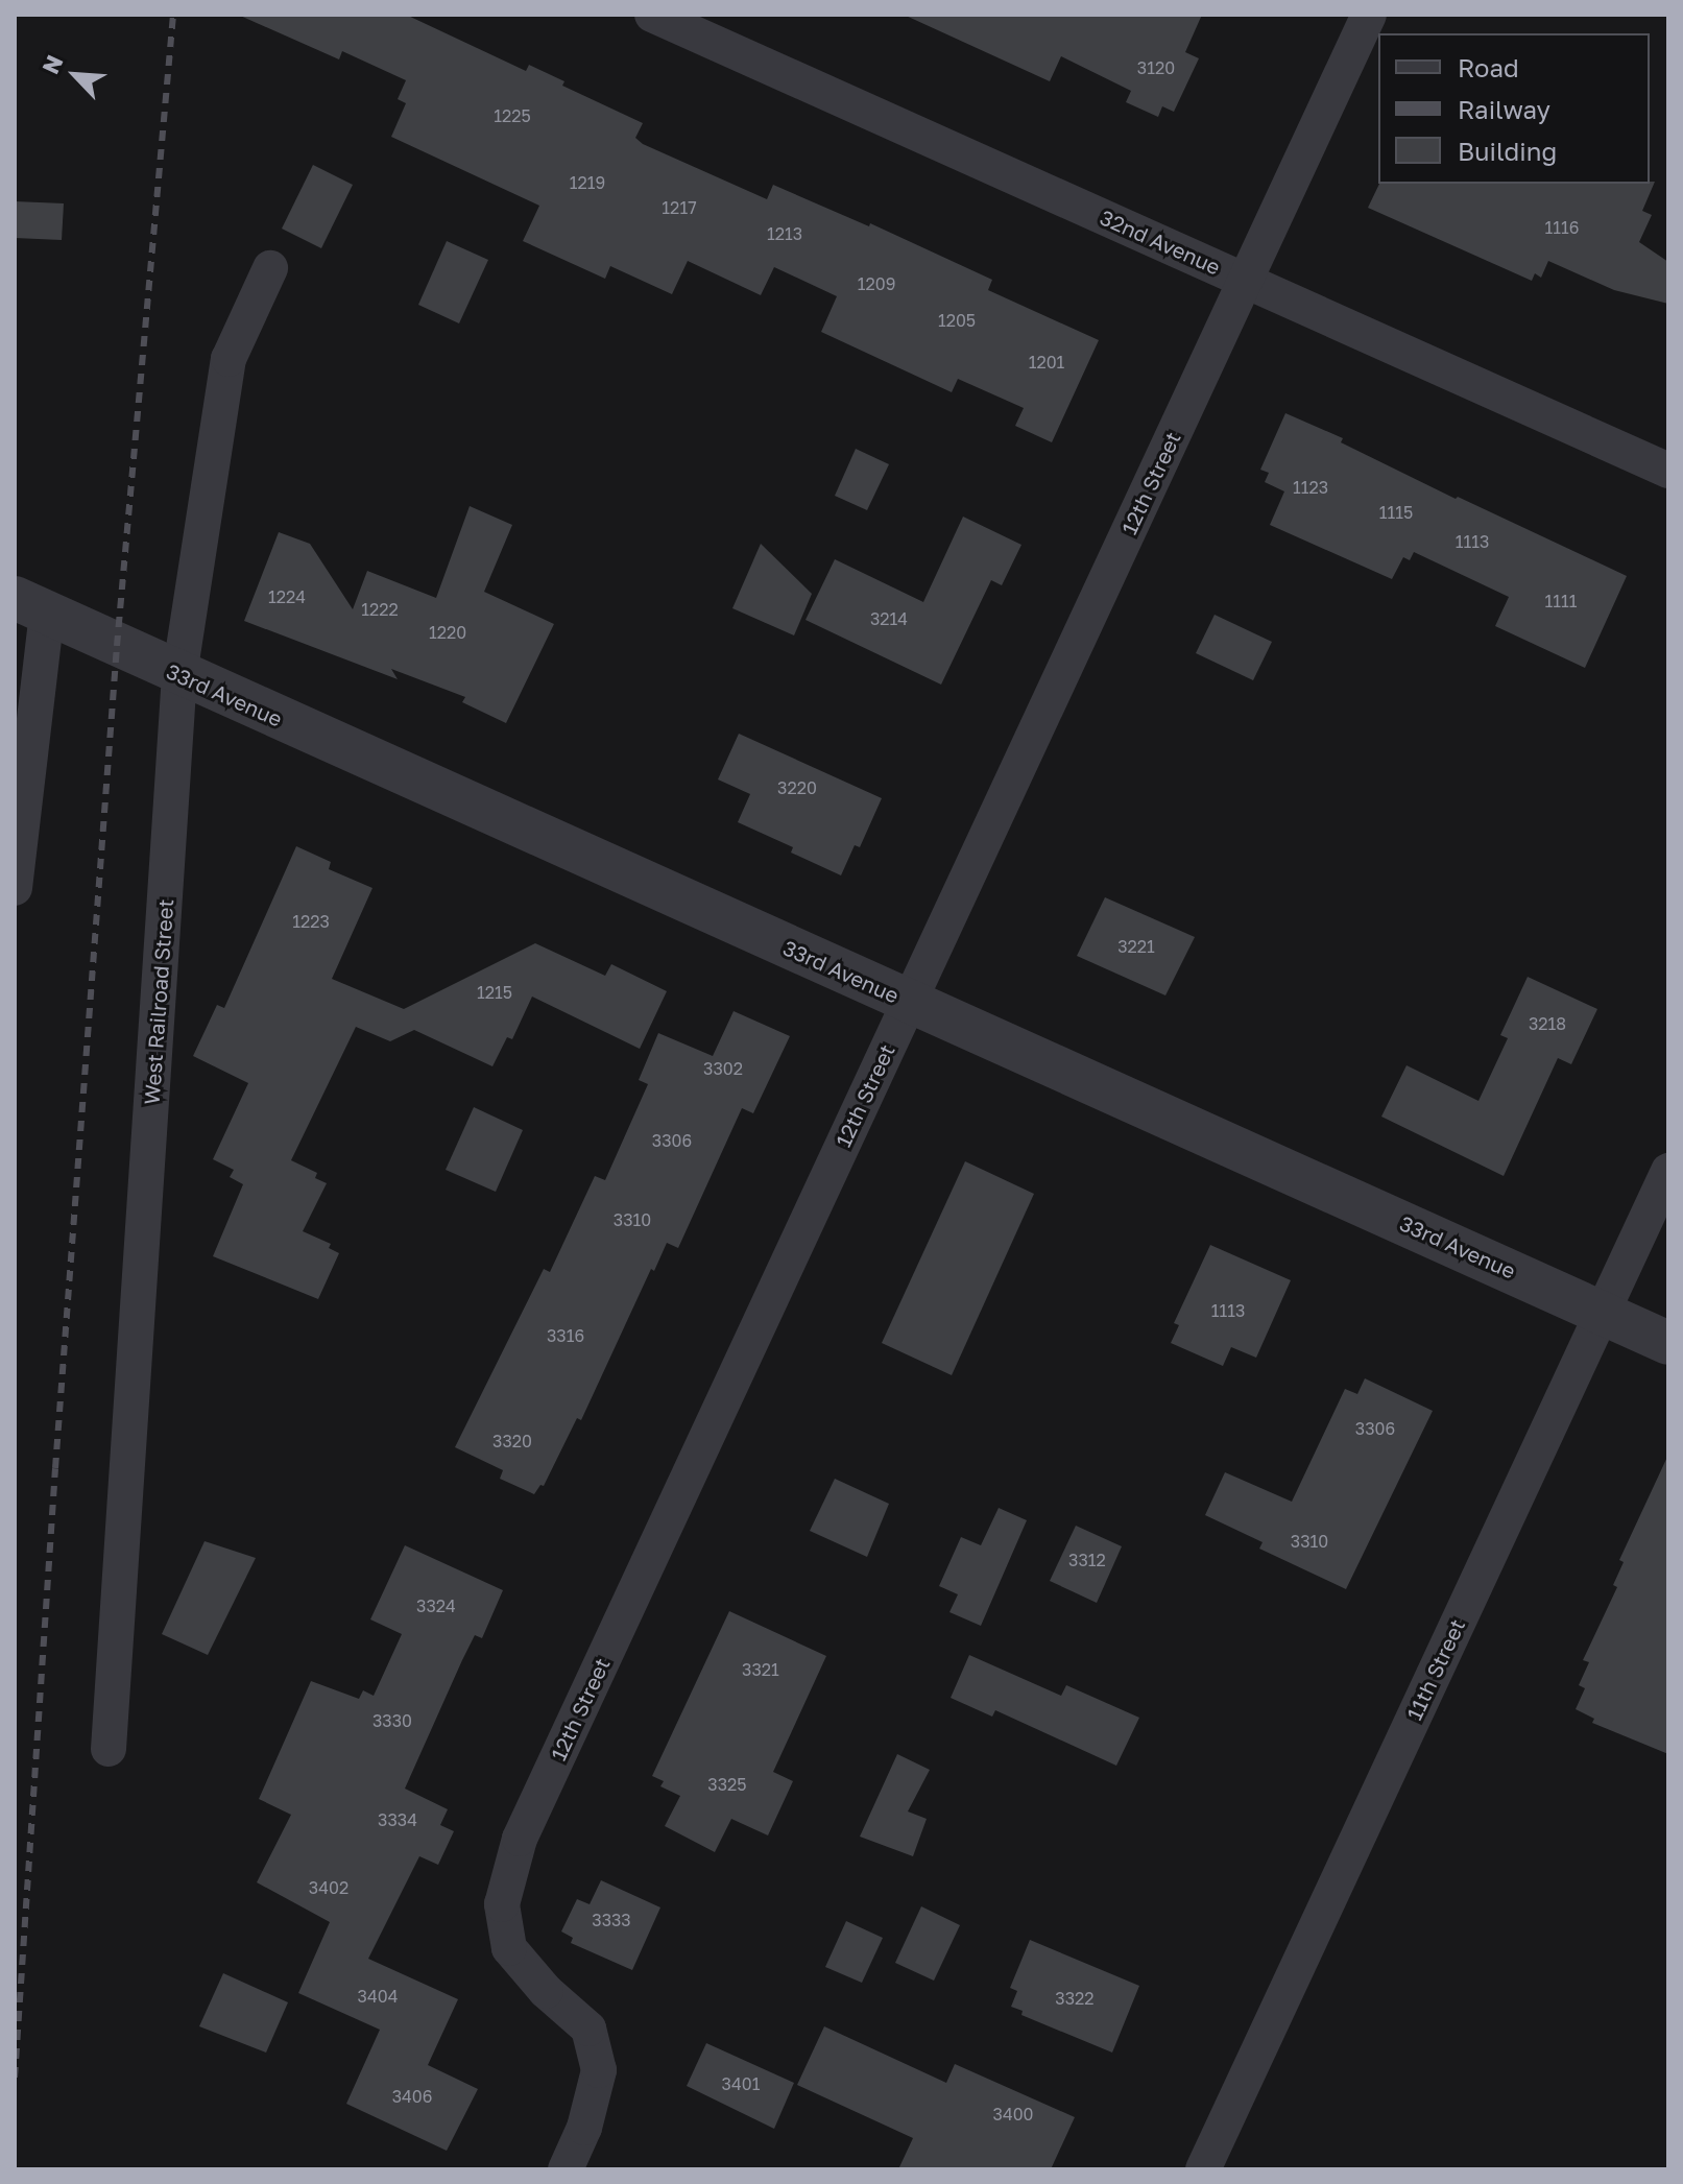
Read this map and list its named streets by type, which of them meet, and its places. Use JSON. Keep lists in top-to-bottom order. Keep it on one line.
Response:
{"streets":{"street":["32nd Avenue","12th Street","33rd Avenue","West Railroad Street","11th Street"]},"crossings":[["32nd Avenue","12th Street"],["12th Street","33rd Avenue"],["33rd Avenue","West Railroad Street"],["33rd Avenue","11th Street"]],"house_numbers":["3120","1225","1219","1217","1116","1213","1209","1205","1201","1123","1115","1113","1224","1111","1222","3214","1220","3220","1223","3221","1215","3218","3302","3306","3310","1113","3316","3306","3320","3310","3312","3324","3321","3330","3325","3334","3402","3333","3404","3322","3401","3406","3400"],"legend":["Road","Railway","Building"],"north":"top left"}
